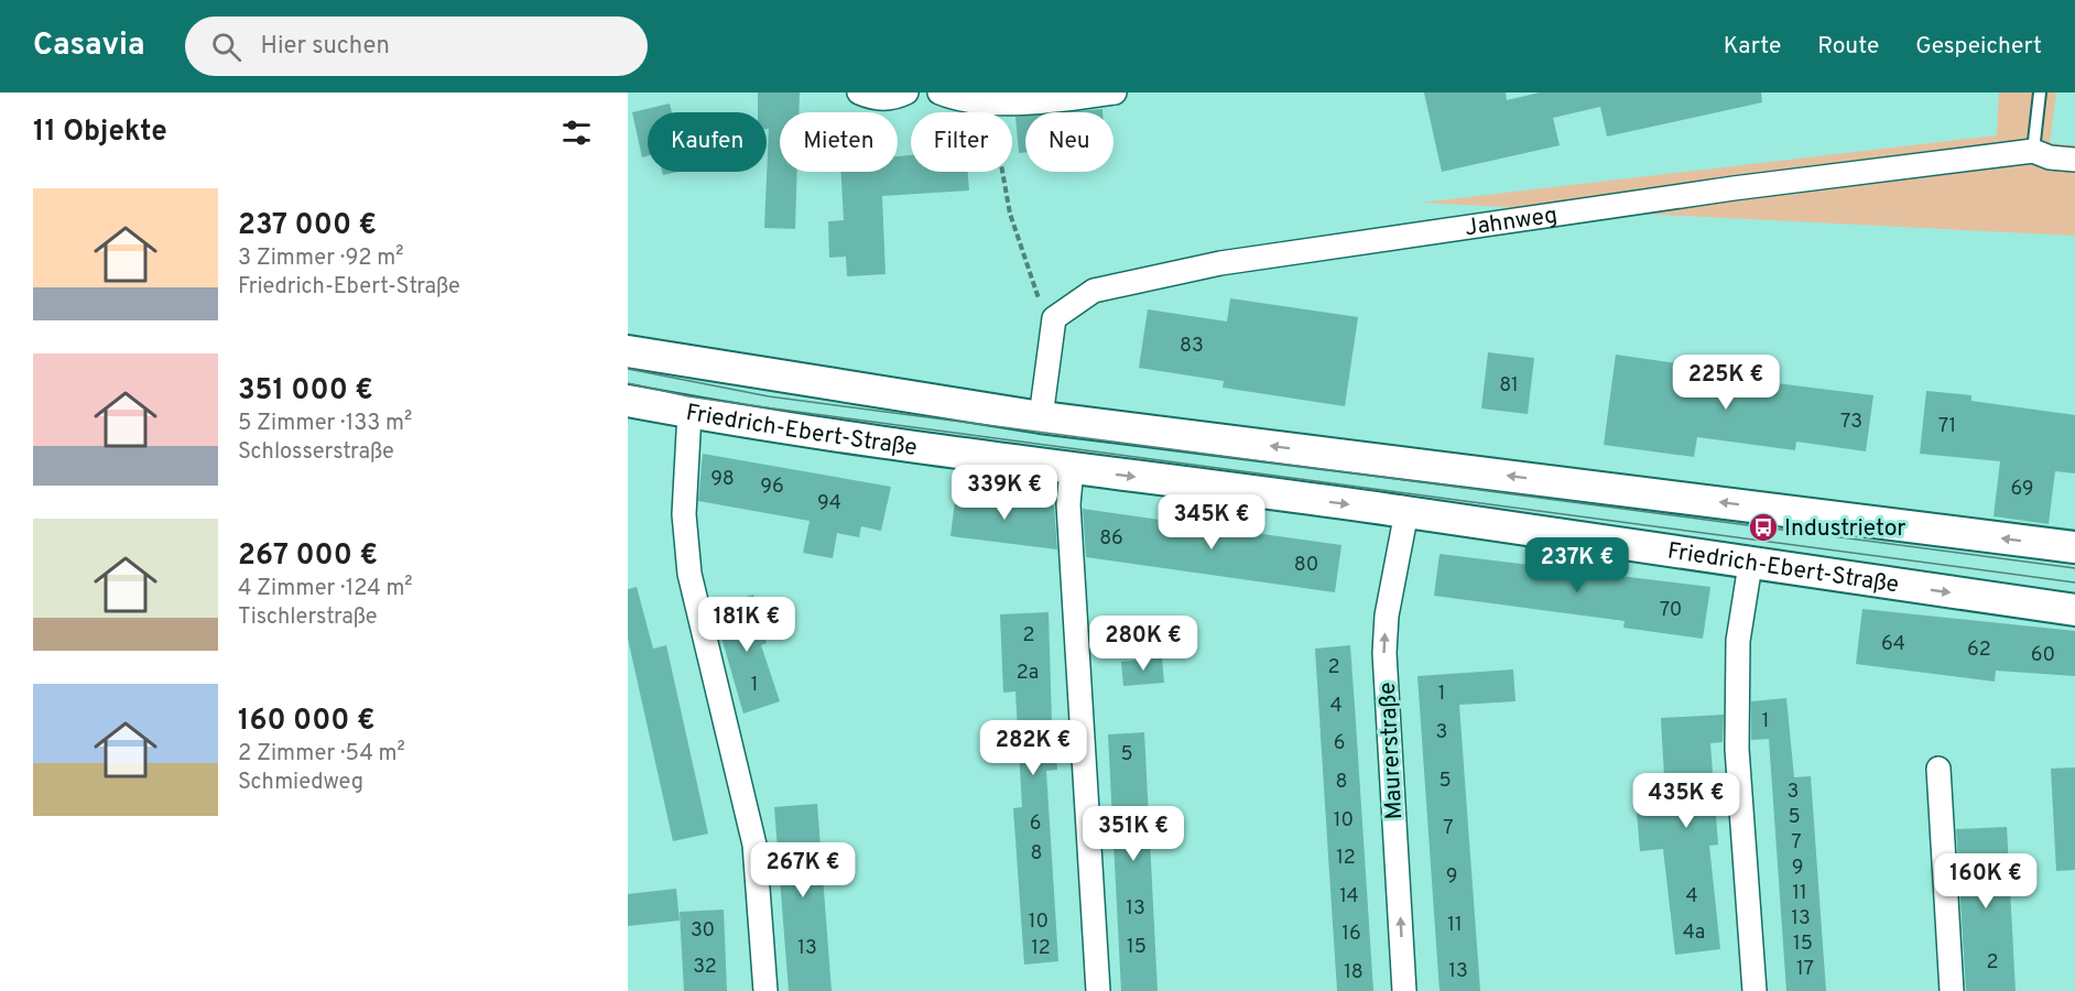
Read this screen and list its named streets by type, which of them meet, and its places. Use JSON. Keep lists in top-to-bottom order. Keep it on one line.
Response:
{"streets":{"main road":["Friedrich-Ebert-Straße"],"street":["Jahnweg","Maurerstraße"]},"crossings":[["Friedrich-Ebert-Straße","Maurerstraße"]],"one_way":["Maurerstraße"],"places":{"bus stop":["Industrietor"]},"house_numbers":["83","81","73","71","98","96","69","94","86","80","70","2","64","62","60","2","2a","1","1","4","1","3","6","5","5","8","3","5","10","6","7","7","8","12","9","9","11","14","4","13","13","10","11","30","4a","16","15","15","13","12","2","32","17","13","18"],"page":{"header":"Casavia","search":"Hier suchen","nav":["Karte","Route","Gespeichert"],"heading":"11 Objekte","chip":["Kaufen","Mieten","Filter","Neu"],"list":[{"name":"237 000 €","note":"3 Zimmer · 92 m² · Friedrich-Ebert-Straße"},{"name":"351 000 €","note":"5 Zimmer · 133 m² · Schlosserstraße"},{"name":"267 000 €","note":"4 Zimmer · 124 m² · Tischlerstraße"},{"name":"160 000 €","note":"2 Zimmer · 54 m² · Schmiedweg"}],"price":["225K €","339K €","345K €","237K €","181K €","280K €","282K €","435K €","351K €","267K €","160K €"]}}
